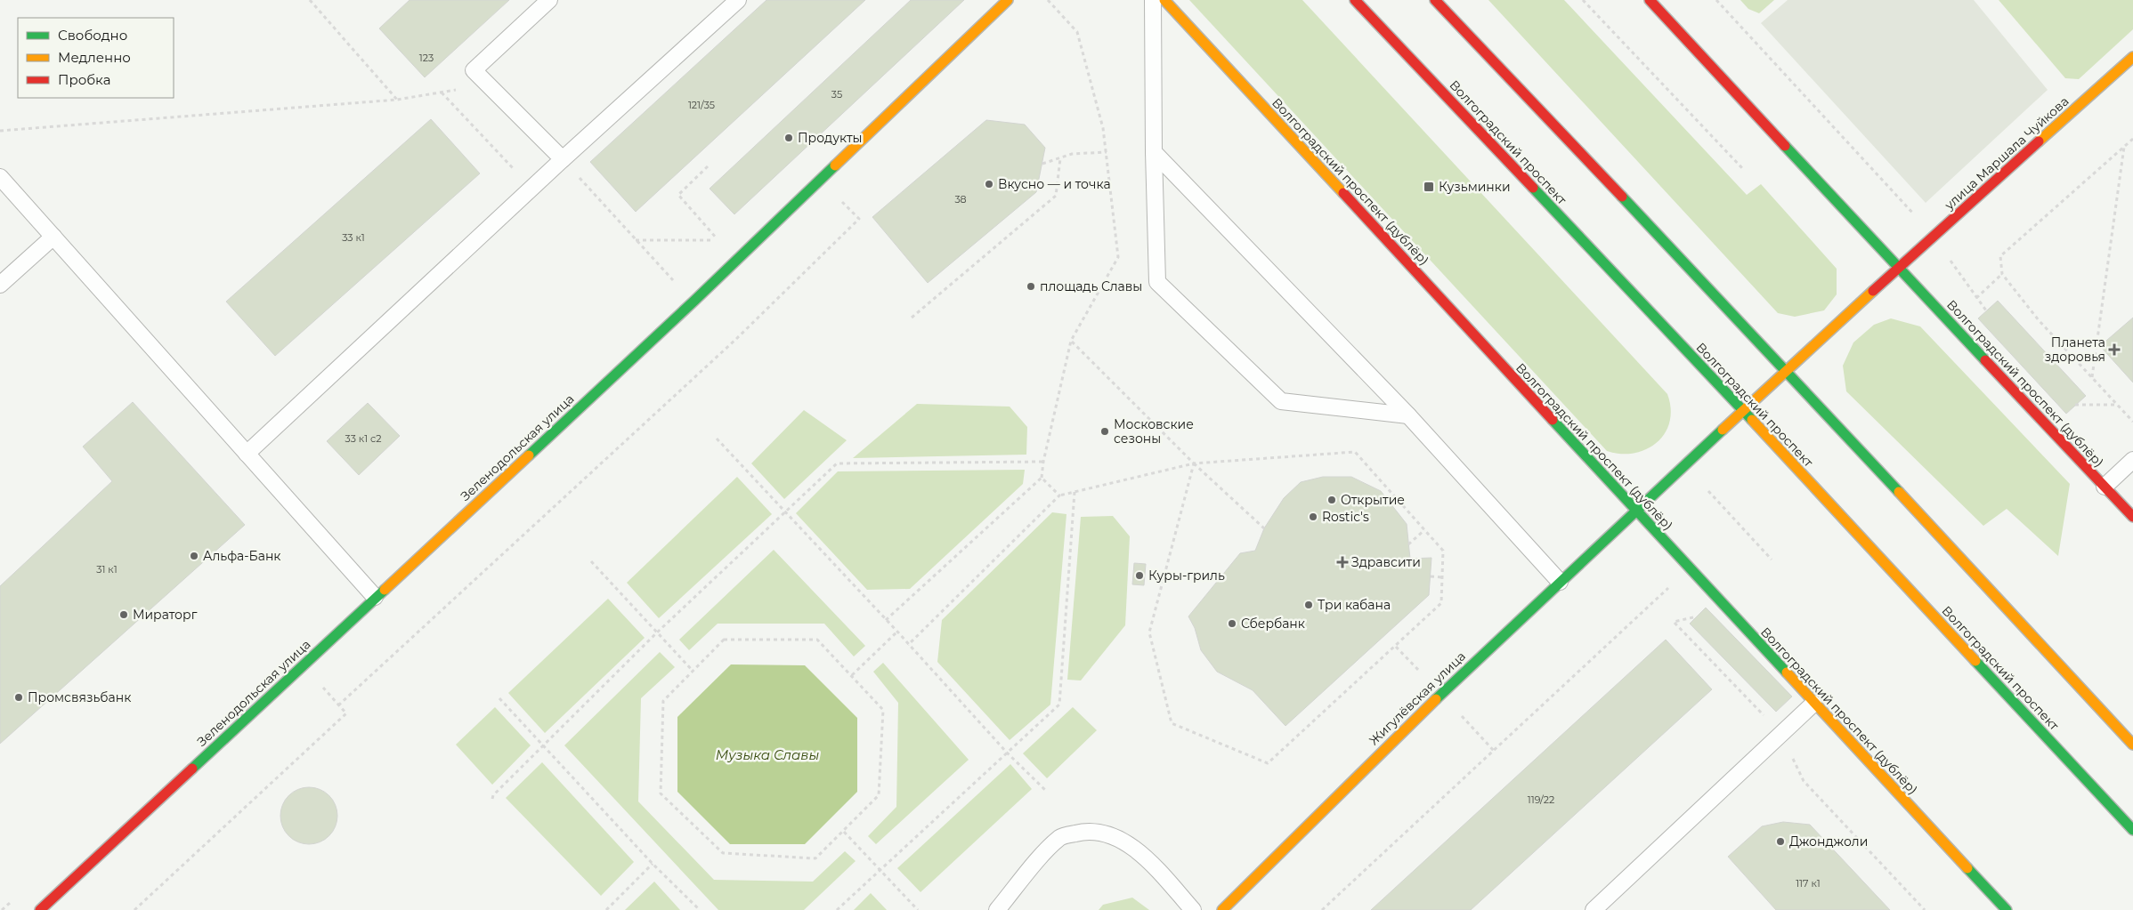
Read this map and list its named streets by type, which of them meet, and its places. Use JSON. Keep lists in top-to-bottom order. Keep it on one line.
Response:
{"streets":{"street":["Волгоградский проспект","улица Маршала Чуйкова","Волгоградский проспект (дублёр)","Зеленодольская улица","Жигулёвская улица"]},"crossings":[["Волгоградский проспект","Жигулёвская улица"],["улица Маршала Чуйкова","Волгоградский проспект (дублёр)"],["улица Маршала Чуйкова","Жигулёвская улица"],["Волгоградский проспект (дублёр)","Жигулёвская улица"]],"water":["Музыка Славы"],"places":{"other":["Продукты","Вкусно — и точка","площадь Славы","Московские сезоны","Открытие","Rostic's","Альфа-Банк","Куры-гриль","Три кабана","Мираторг","Сбербанк","Промсвязьбанк","Джонджоли"],"transit":["Кузьминки"],"health":["Планета здоровья","Здравсити"]},"house_numbers":["123","35","121/35","38","33 к1","33 к1 с2","31 к1","119/22","117 к1"],"legend":["Свободно","Медленно","Пробка"]}
